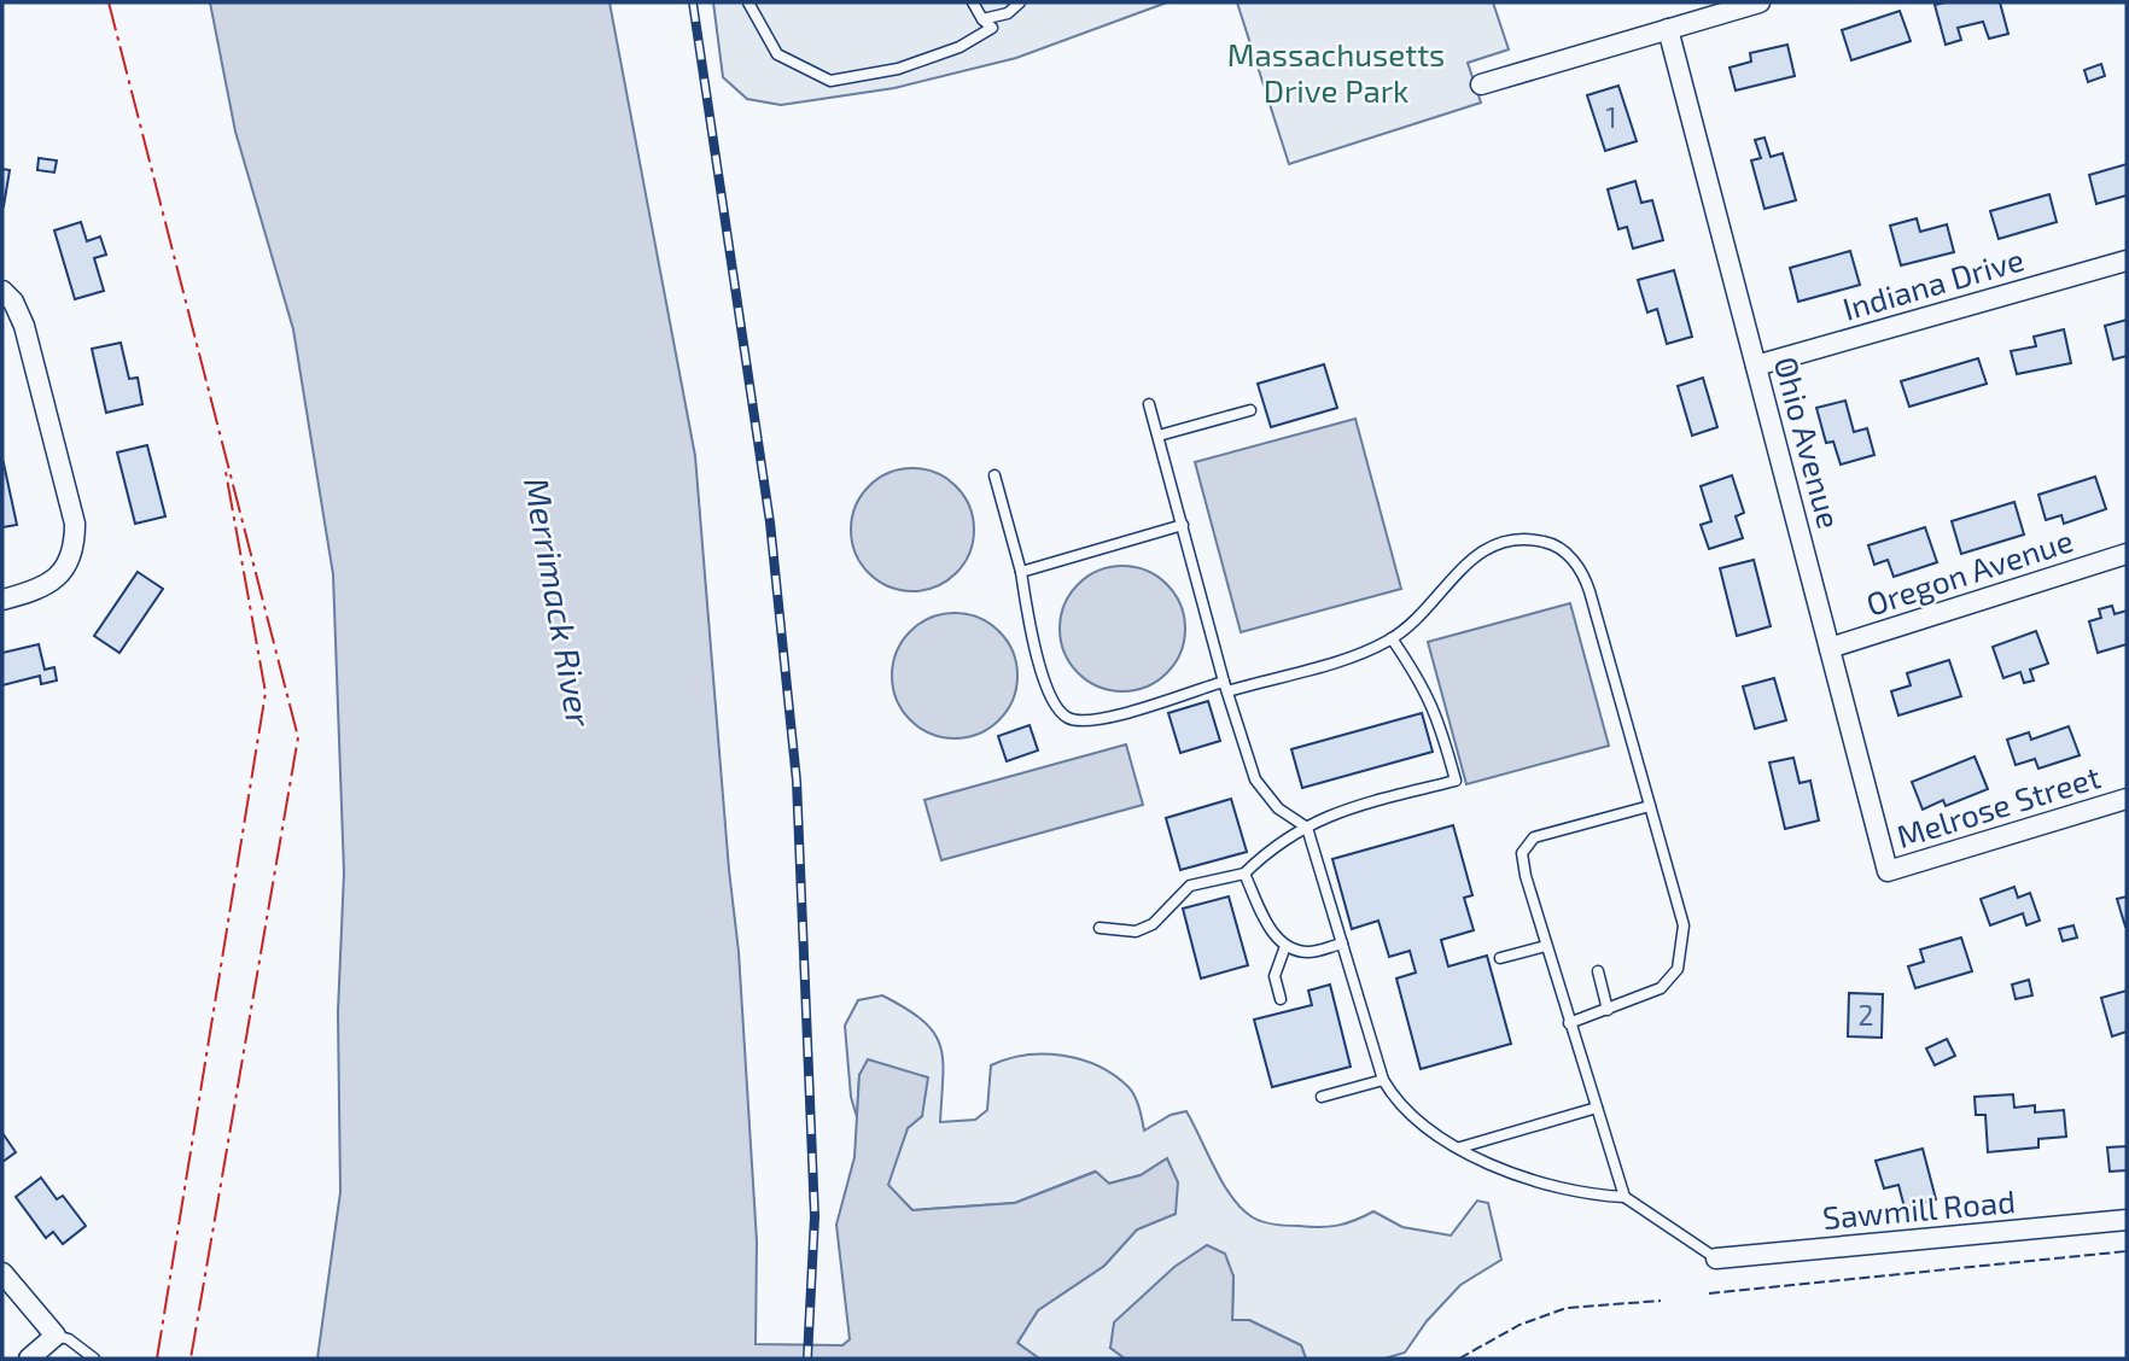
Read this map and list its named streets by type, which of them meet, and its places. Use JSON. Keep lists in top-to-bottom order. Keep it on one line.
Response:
{"streets":{"street":["Indiana Drive","Ohio Avenue","Oregon Avenue","Melrose Street","Sawmill Road"]},"crossings":[["Indiana Drive","Ohio Avenue"],["Ohio Avenue","Oregon Avenue"],["Ohio Avenue","Melrose Street"]],"water":["Merrimack River"],"parks":["Massachusetts Drive Park"],"house_numbers":["1","2"]}
